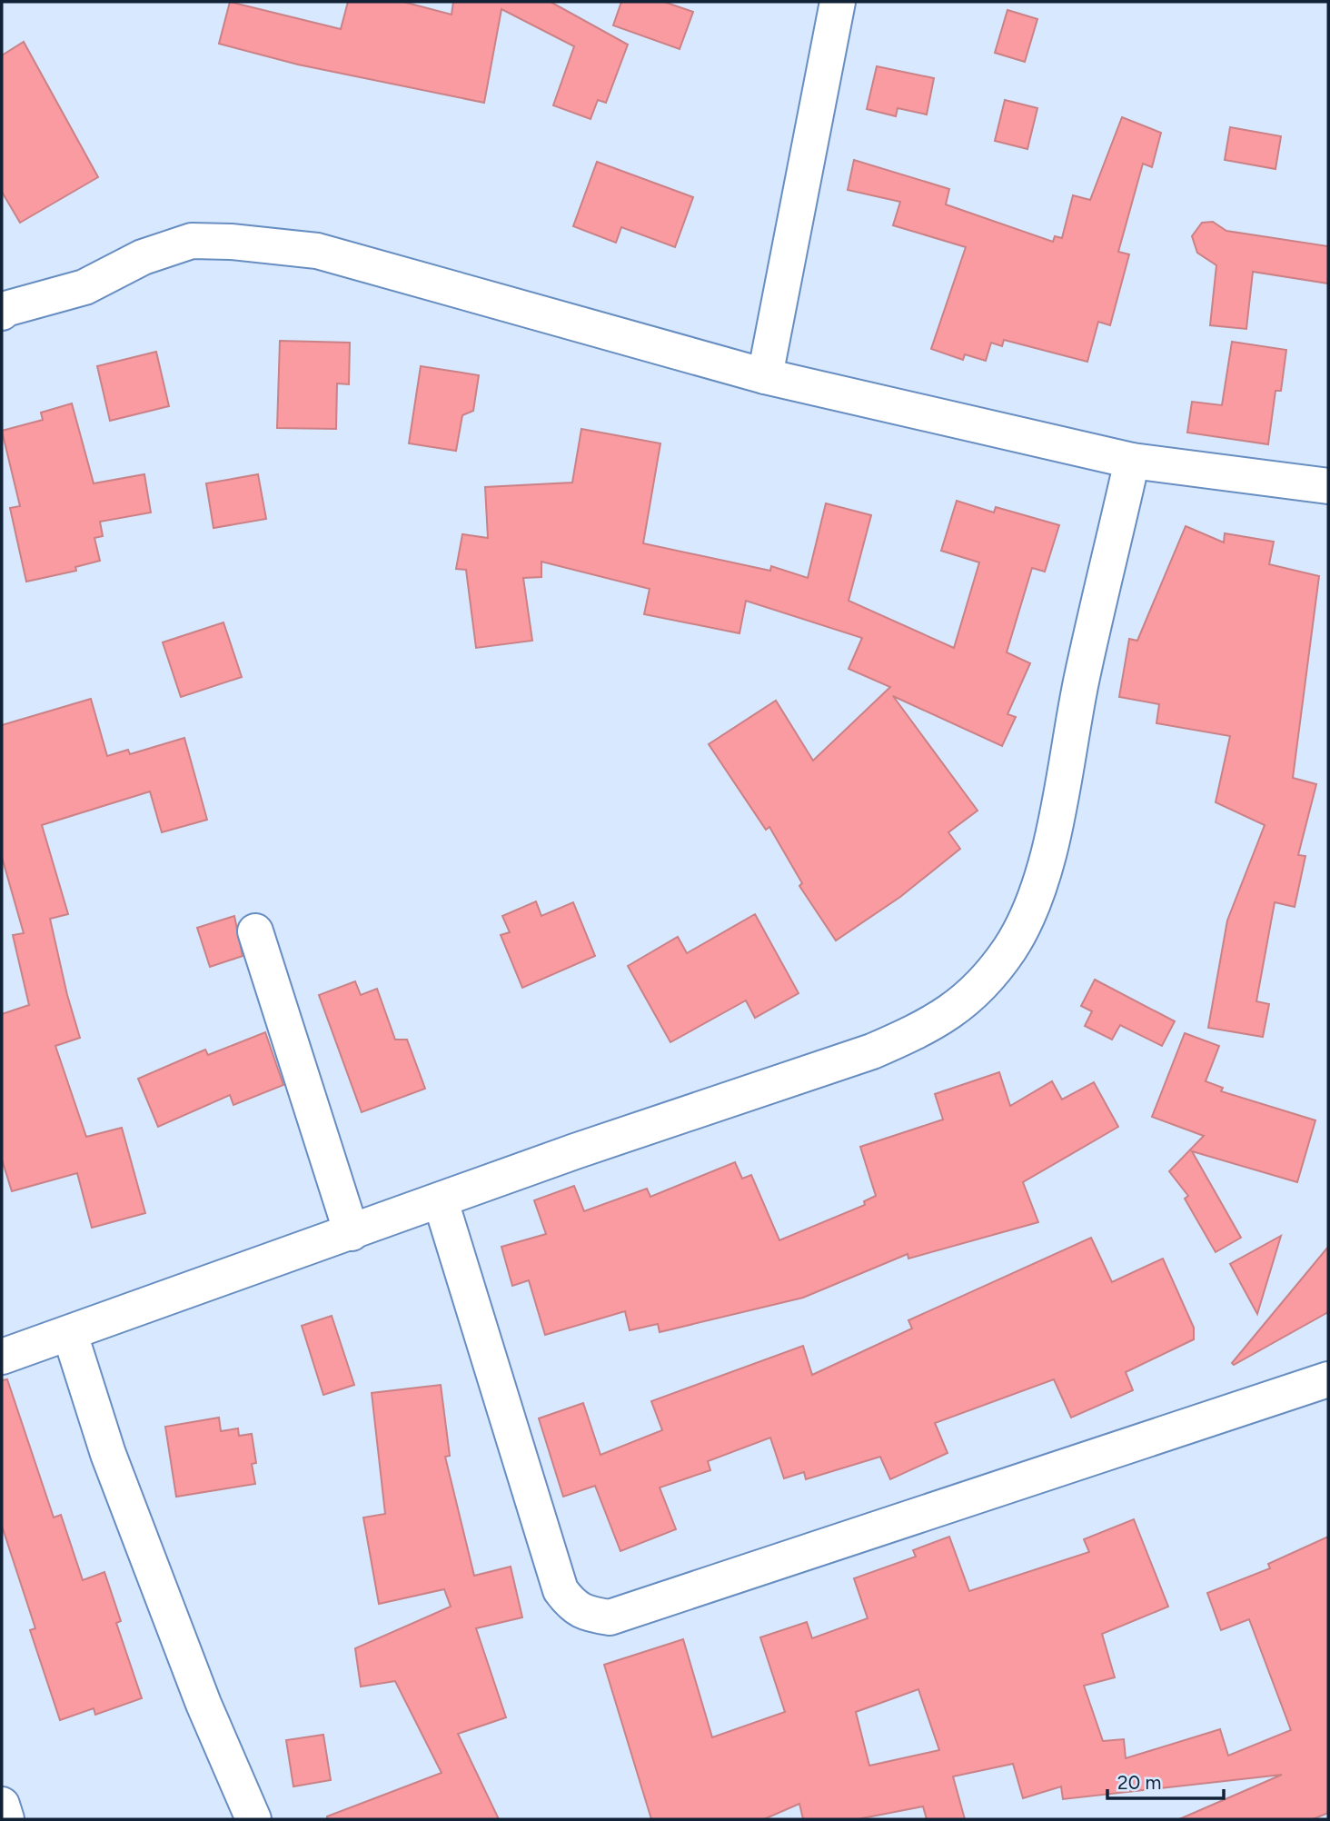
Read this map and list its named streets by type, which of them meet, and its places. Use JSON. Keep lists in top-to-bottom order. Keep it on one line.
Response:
{"scale_bar":"20 m"}
